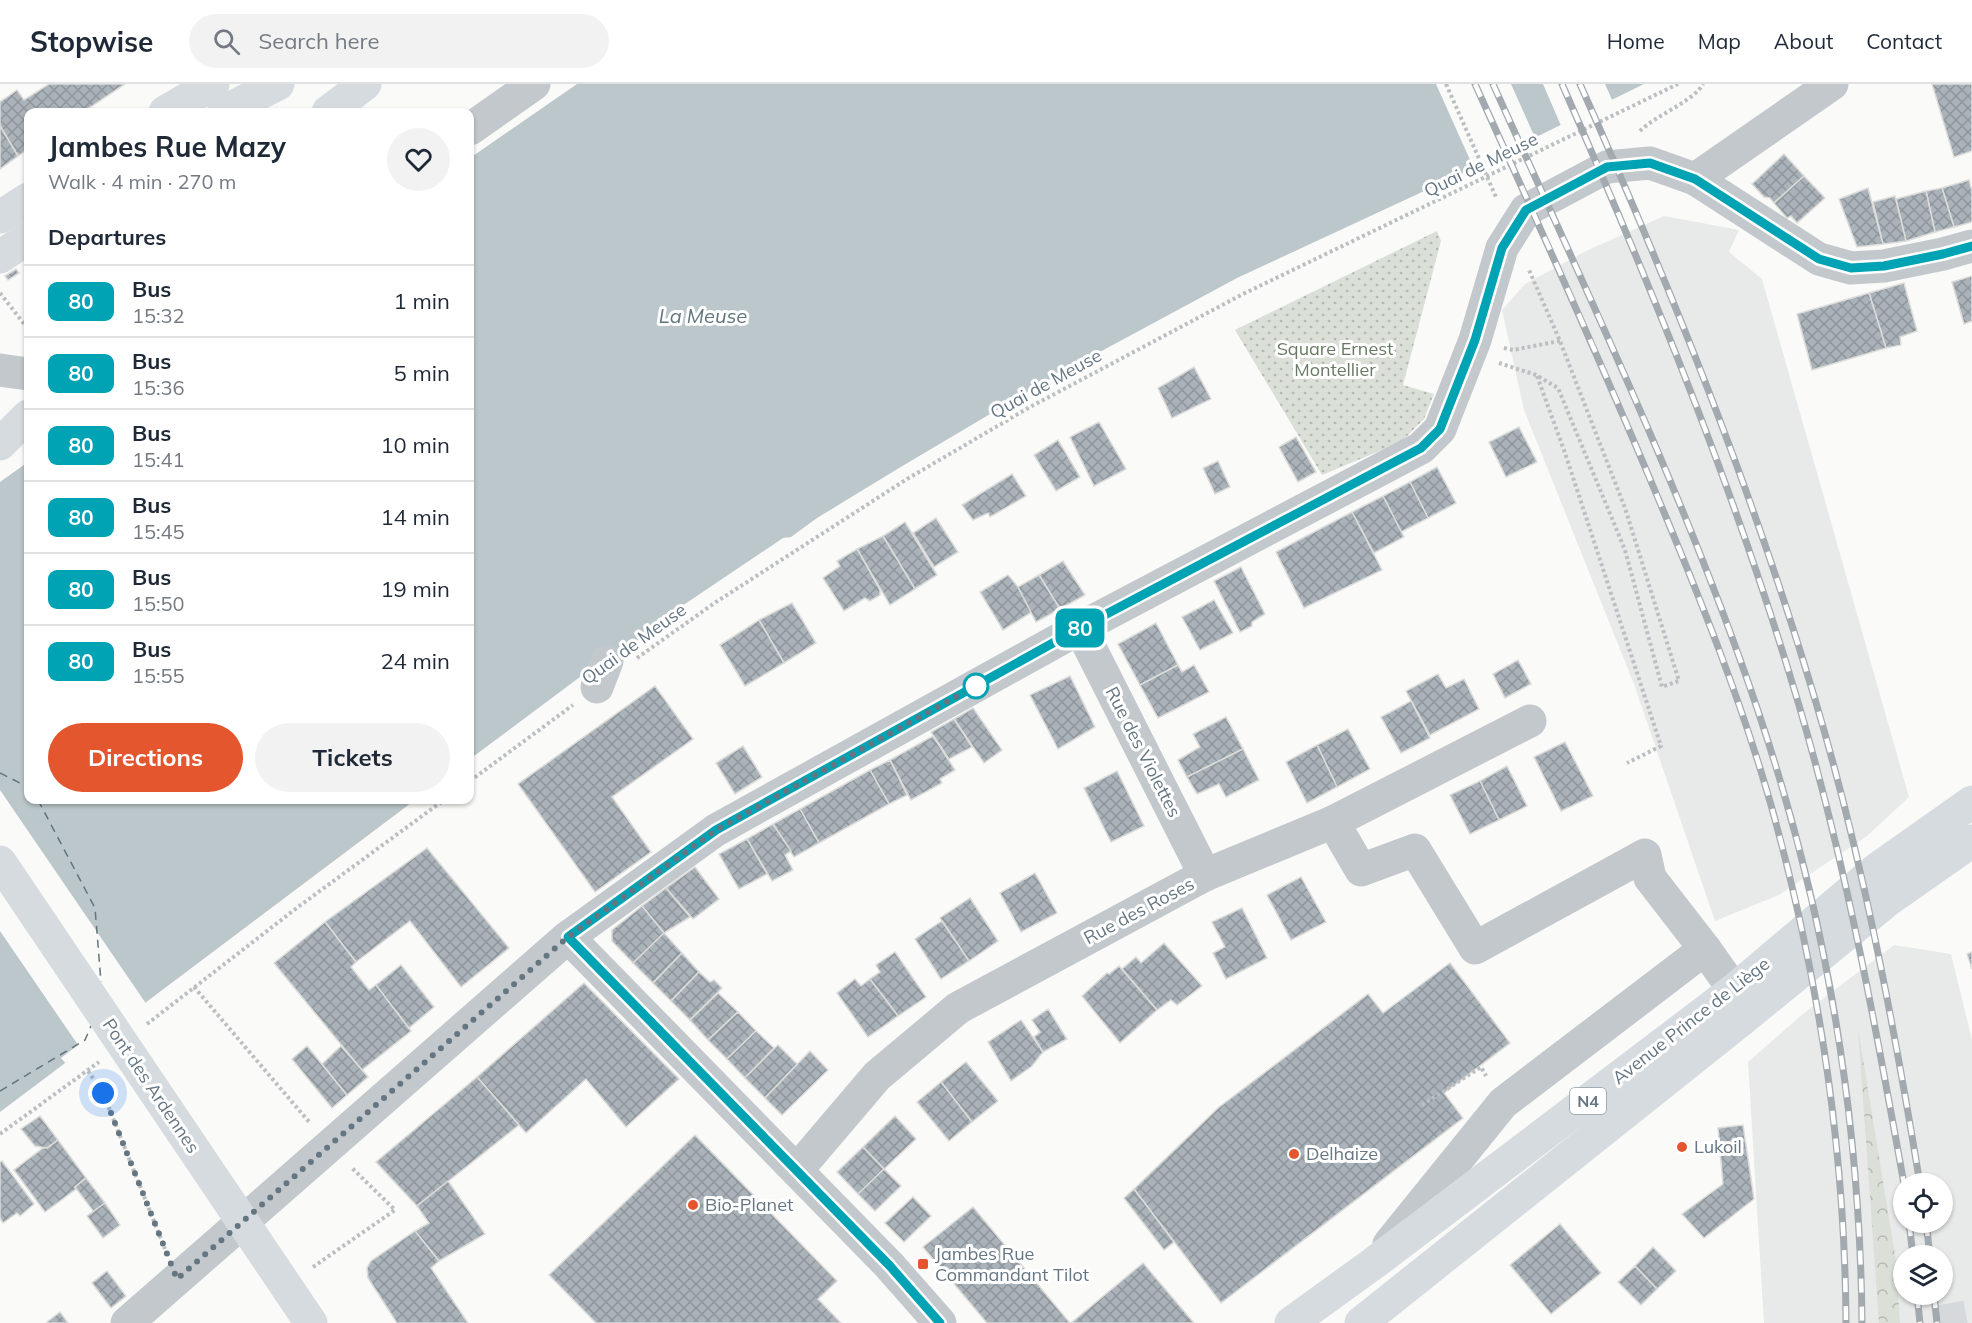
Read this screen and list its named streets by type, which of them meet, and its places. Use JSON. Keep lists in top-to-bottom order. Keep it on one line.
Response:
{"streets":{"main road":["Avenue Prince de Liège","Pont des Ardennes","N4"],"street":["Rue des Violettes","Rue des Roses"],"path":["Quai de Meuse"]},"crossings":[["Rue des Violettes","Rue des Roses"]],"water":["La Meuse"],"parks":["Square Ernest Montellier"],"places":{"other":["Lukoil","Delhaize","Bio-Planet"],"transit":["Jambes Rue Commandant Tilot"]},"lines":["bus line 80"],"page":{"header":"Stopwise","search":"Search here","nav":["Home","Map","About","Contact"],"on_map":"80","heading":[["Jambes Rue Mazy","Walk · 4 min · 270 m"],"Departures"],"list":[{"mark":"80","name":"Bus","note":"15:32","value":"1 min"},{"mark":"80","name":"Bus","note":"15:36","value":"5 min"},{"mark":"80","name":"Bus","note":"15:41","value":"10 min"},{"mark":"80","name":"Bus","note":"15:45","value":"14 min"},{"mark":"80","name":"Bus","note":"15:50","value":"19 min"},{"mark":"80","name":"Bus","note":"15:55","value":"24 min"}],"buttons":["Directions","Tickets"]}}
